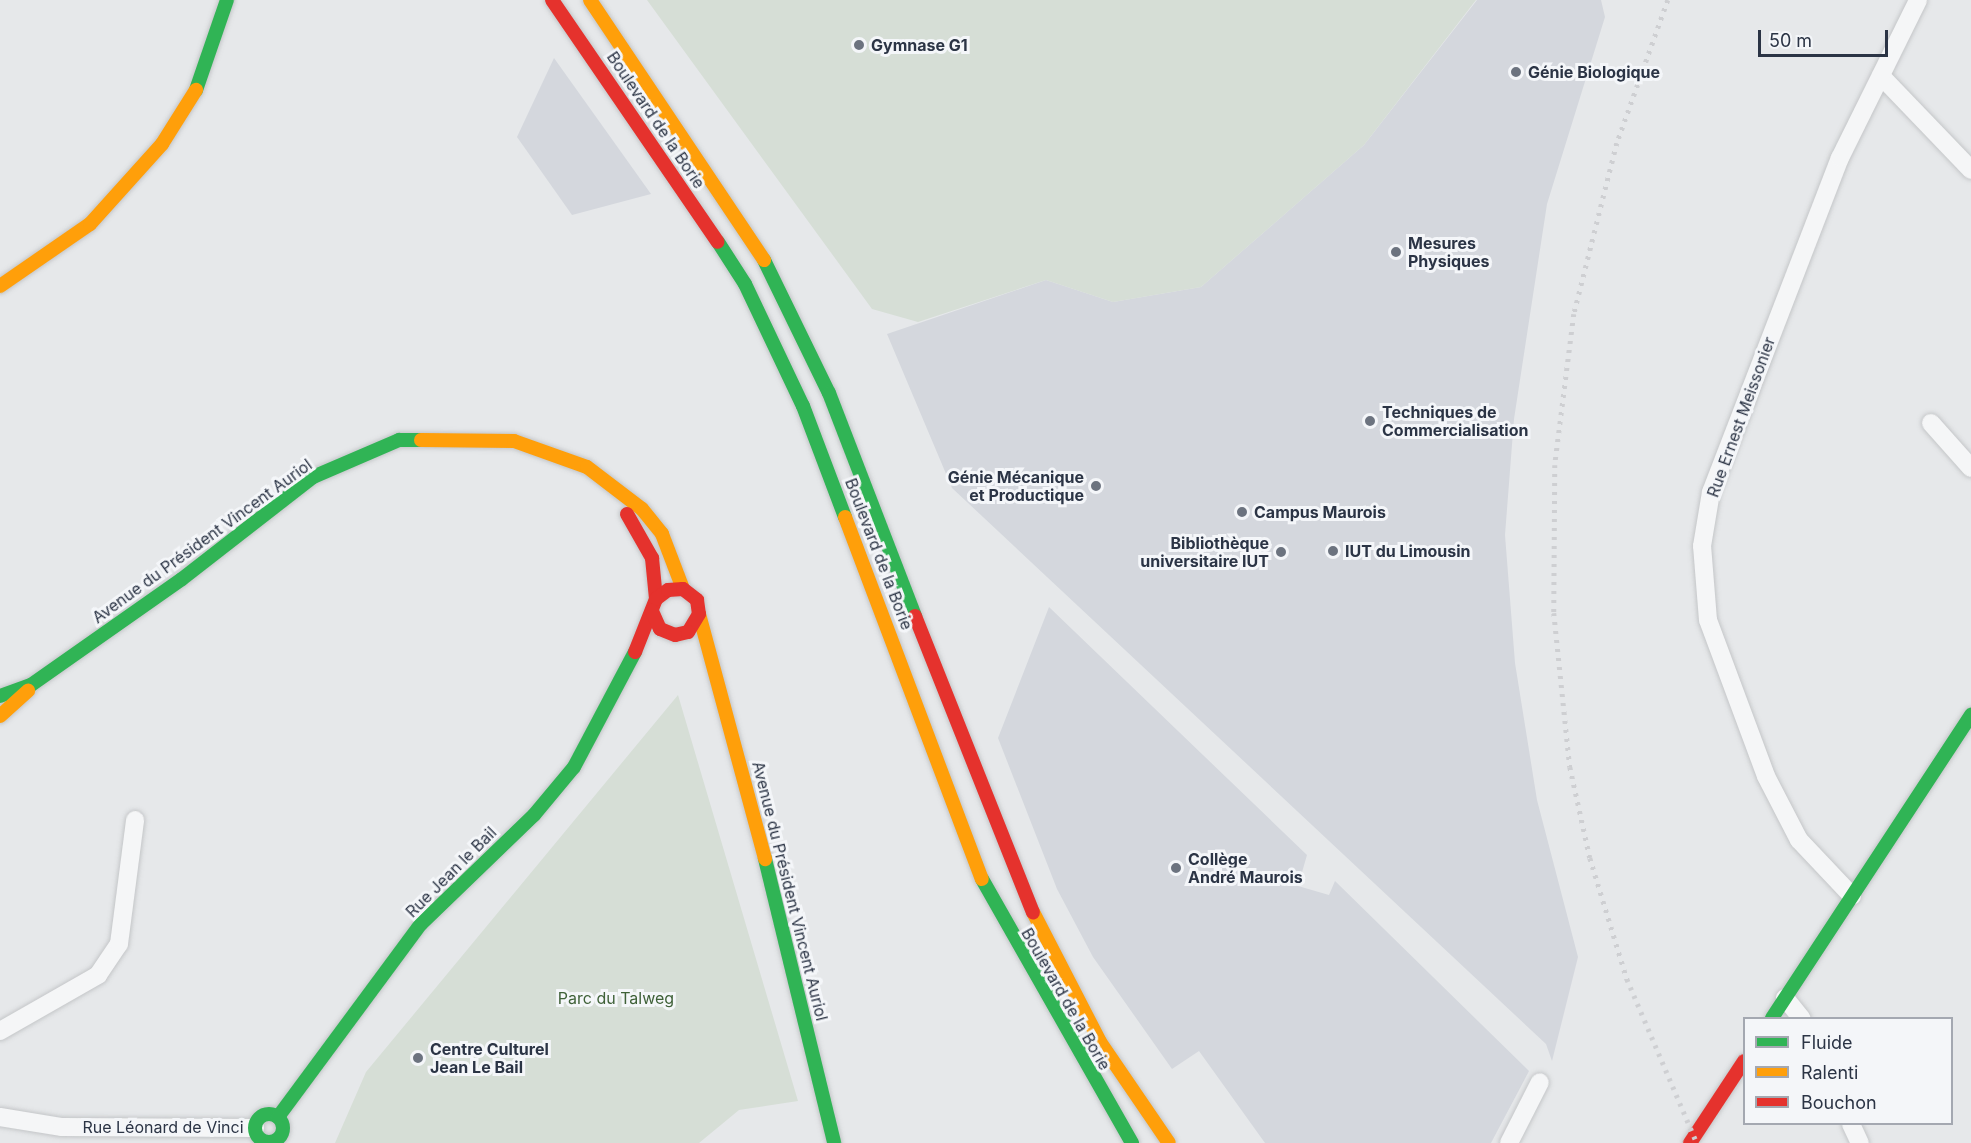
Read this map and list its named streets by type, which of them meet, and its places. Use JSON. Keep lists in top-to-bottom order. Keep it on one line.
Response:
{"streets":{"main road":["Boulevard de la Borie","Avenue du Président Vincent Auriol","Rue Jean le Bail"],"street":["Rue Ernest Meissonier","Rue Léonard de Vinci"]},"crossings":[["Avenue du Président Vincent Auriol","Rue Jean le Bail"],["Rue Jean le Bail","Rue Léonard de Vinci"]],"parks":["Parc du Talweg"],"places":["Gymnase G1","Génie Biologique","Mesures Physiques","Techniques de Commercialisation","Génie Mécanique et Productique","Campus Maurois","IUT du Limousin","Bibliothèque universitaire IUT","Collège André Maurois","Centre Culturel Jean Le Bail"],"legend":["Fluide","Ralenti","Bouchon"],"scale_bar":"50 m"}
